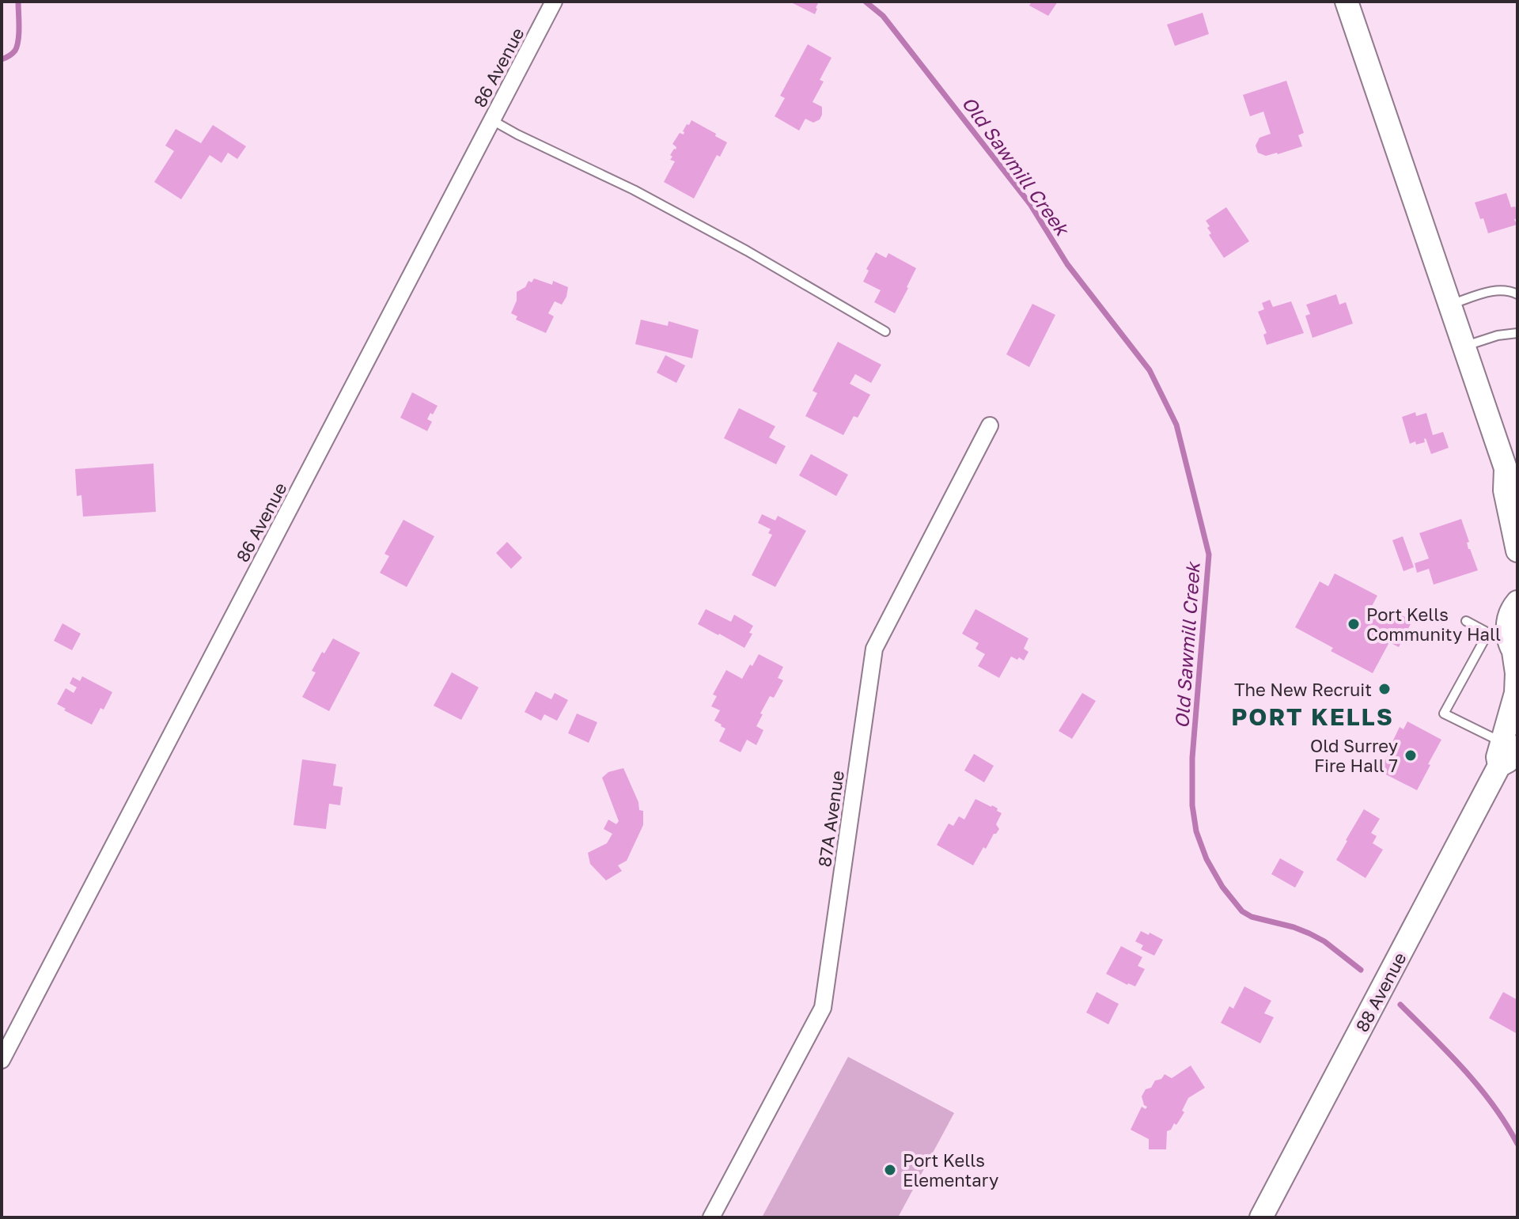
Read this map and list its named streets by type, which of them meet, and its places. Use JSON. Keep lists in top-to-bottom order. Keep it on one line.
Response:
{"streets":{"main road":["88 Avenue"],"street":["86 Avenue","87A Avenue"]},"districts":["PORT KELLS"],"water":["Old Sawmill Creek"],"places":["Port Kells Community Hall","The New Recruit","Old Surrey Fire Hall 7","Port Kells Elementary"]}
